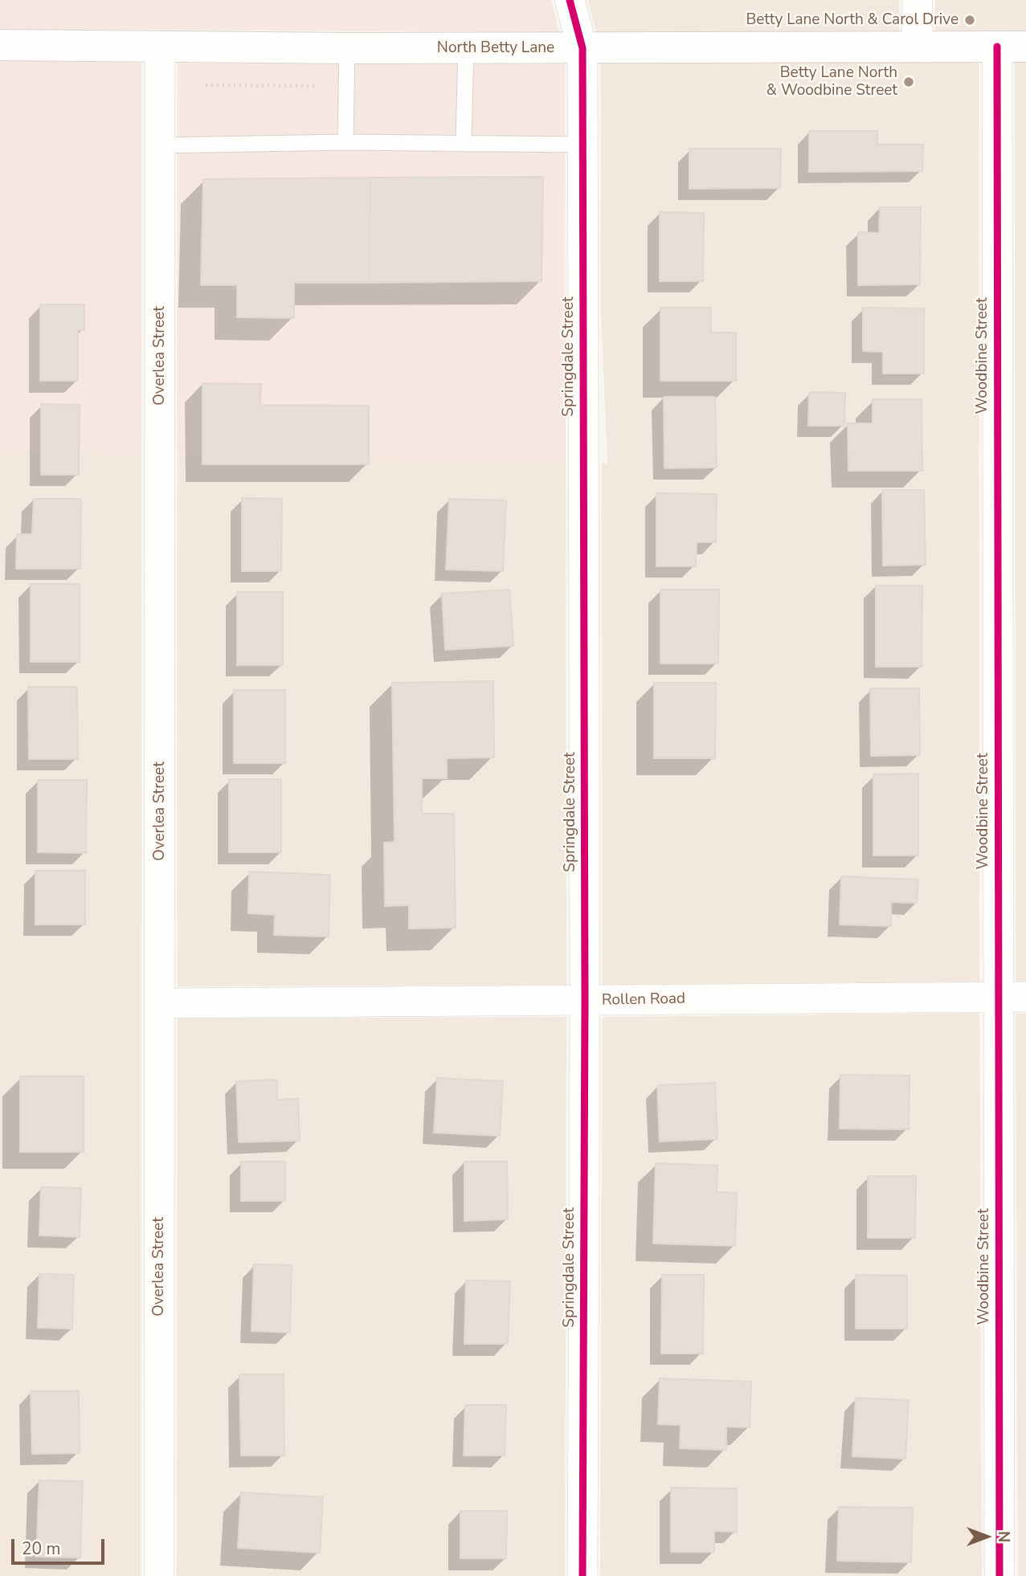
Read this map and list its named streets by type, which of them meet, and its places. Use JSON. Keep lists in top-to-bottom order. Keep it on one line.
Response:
{"streets":{"street":["North Betty Lane","Overlea Street","Woodbine Street","Springdale Street","Rollen Road"]},"crossings":[["North Betty Lane","Overlea Street"],["North Betty Lane","Woodbine Street"],["North Betty Lane","Springdale Street"],["Overlea Street","Rollen Road"],["Woodbine Street","Rollen Road"],["Springdale Street","Rollen Road"]],"places":["Betty Lane North & Carol Drive","Betty Lane North & Woodbine Street"],"scale_bar":"20 m","north":"right"}
